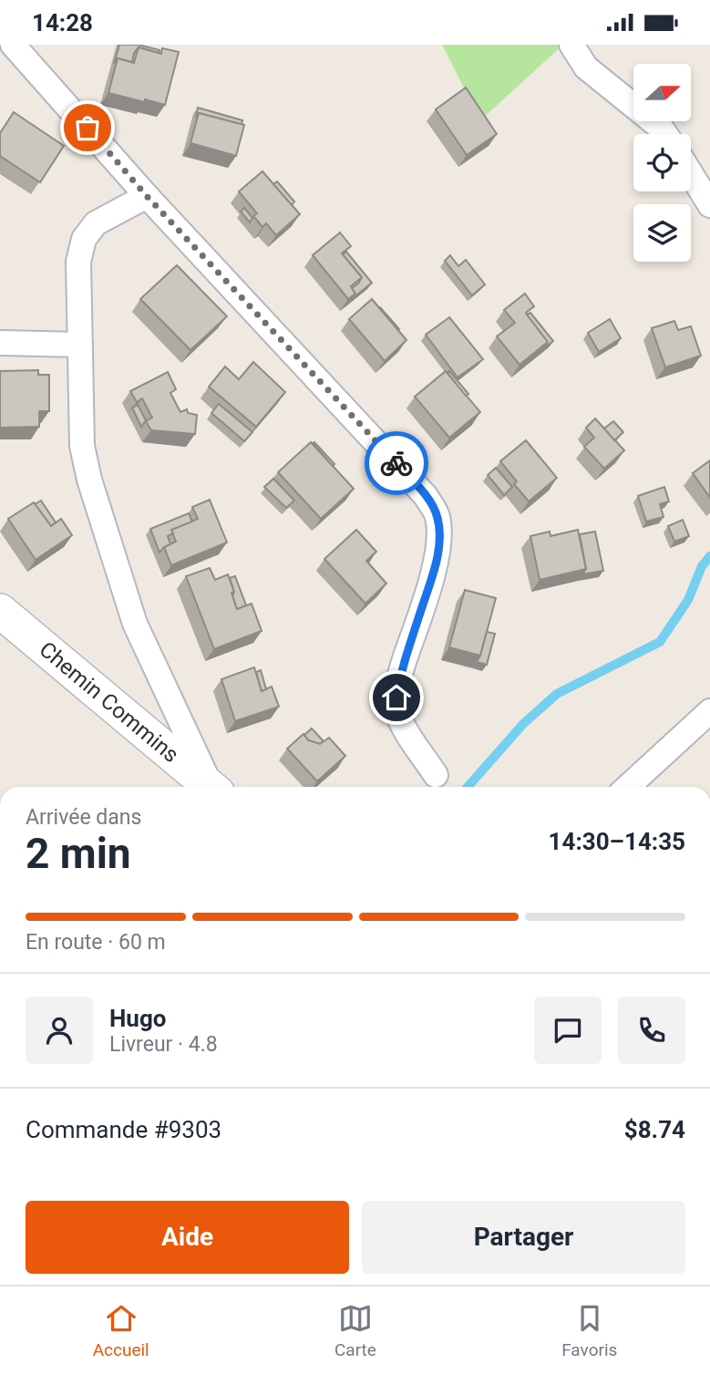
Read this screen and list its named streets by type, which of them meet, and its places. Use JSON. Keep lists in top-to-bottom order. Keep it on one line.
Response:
{"streets":{"street":["Chemin Commins"]},"north":"right","page":{"status":"14:28","heading":["2 min","Arrivée dans","14:30–14:35"],"panel":["Hugo","Livreur · 4.8","Commande #9303","$8.74"],"bar":"En route · 60 m","buttons":["Aide","Partager"],"tabs":["Accueil","Carte","Favoris"]}}
